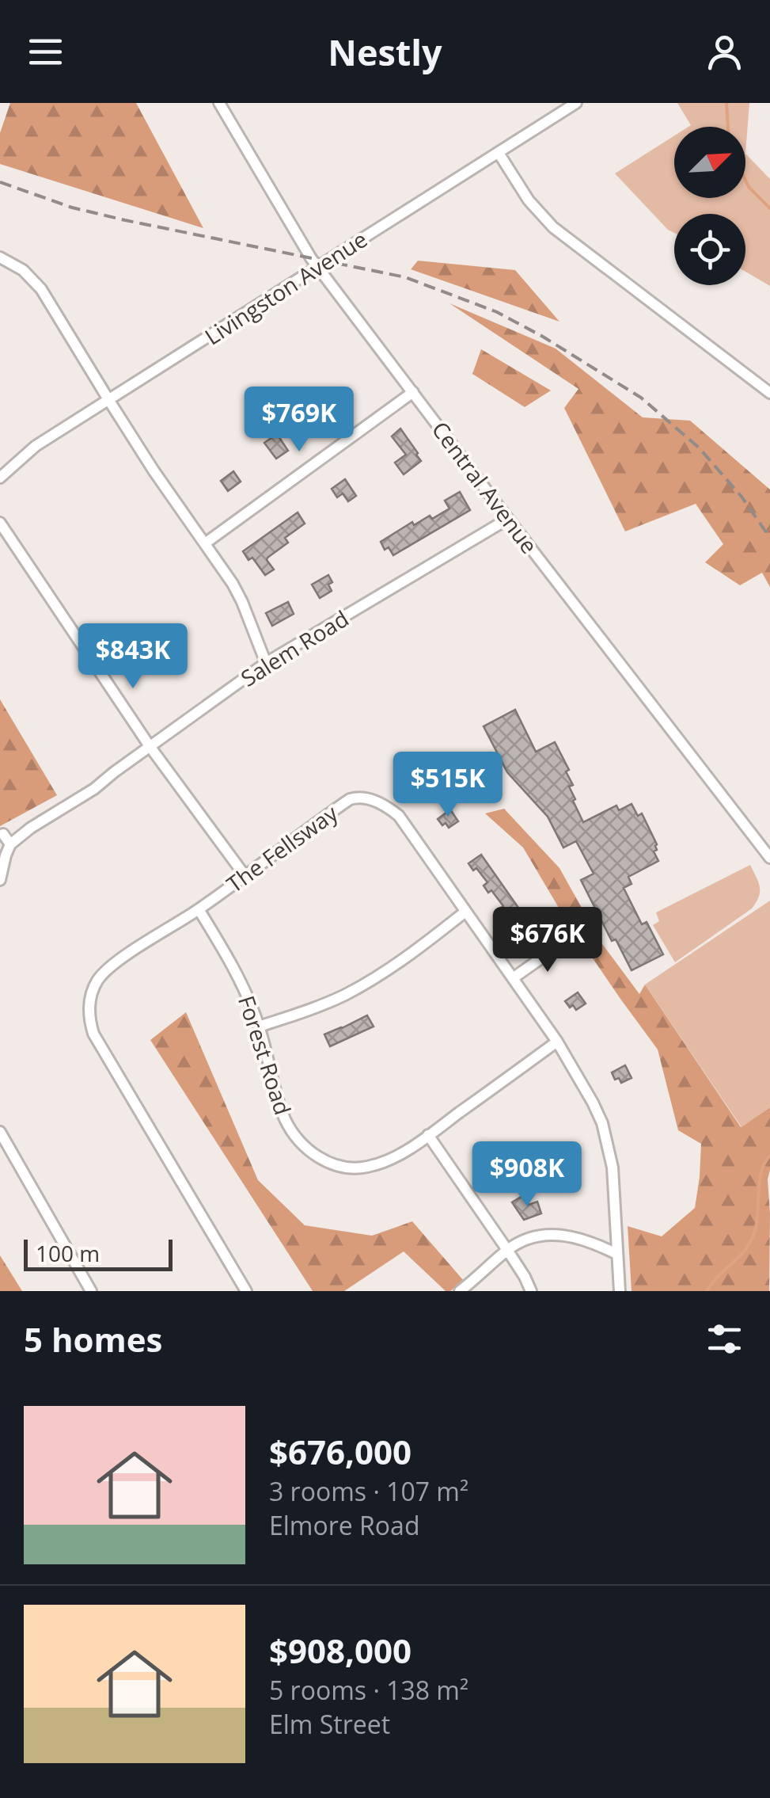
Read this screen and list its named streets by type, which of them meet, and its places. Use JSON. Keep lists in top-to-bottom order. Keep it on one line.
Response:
{"streets":{"street":["Livingston Avenue","Central Avenue","Salem Road","The Fellsway","Forest Road"]},"crossings":[["Livingston Avenue","Central Avenue"],["Central Avenue","Salem Road"],["The Fellsway","Forest Road"]],"scale_bar":"100 m","north":"top right","page":{"header":"Nestly","price":["$769K","$843K","$515K","$676K","$908K"],"scale":"100 m","heading":"5 homes","list":[{"name":"$676,000","note":"3 rooms · 107 m² · Elmore Road"},{"name":"$908,000","note":"5 rooms · 138 m² · Elm Street"}]}}
